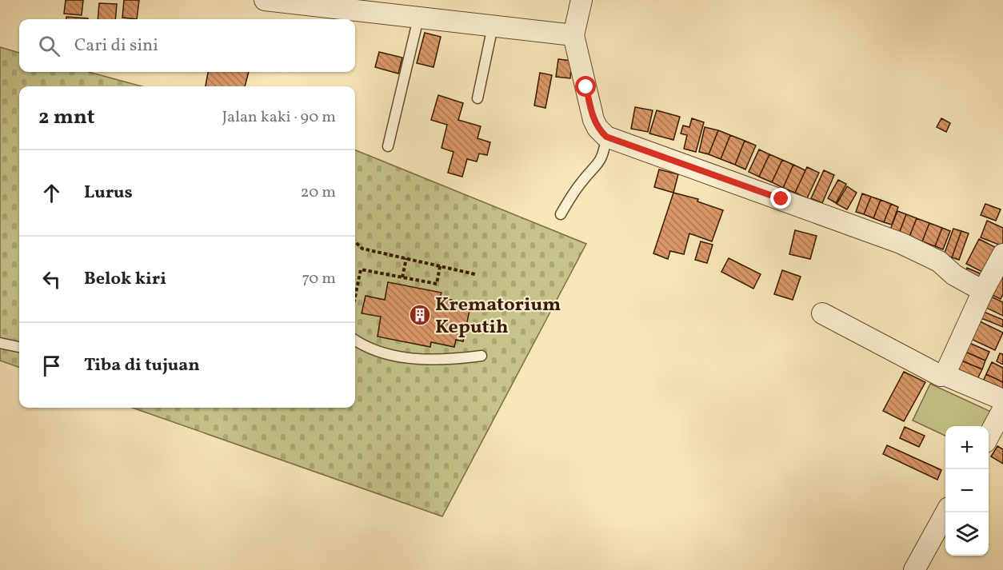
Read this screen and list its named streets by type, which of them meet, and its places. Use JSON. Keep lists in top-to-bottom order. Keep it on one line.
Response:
{"places":{"building":["Krematorium Keputih"]},"page":{"search":"Cari di sini","heading":["2 mnt","Jalan kaki · 90 m"],"list":[["Lurus","20 m"],["Belok kiri","70 m"],"Tiba di tujuan"],"map_buttons":["+","−"]}}
